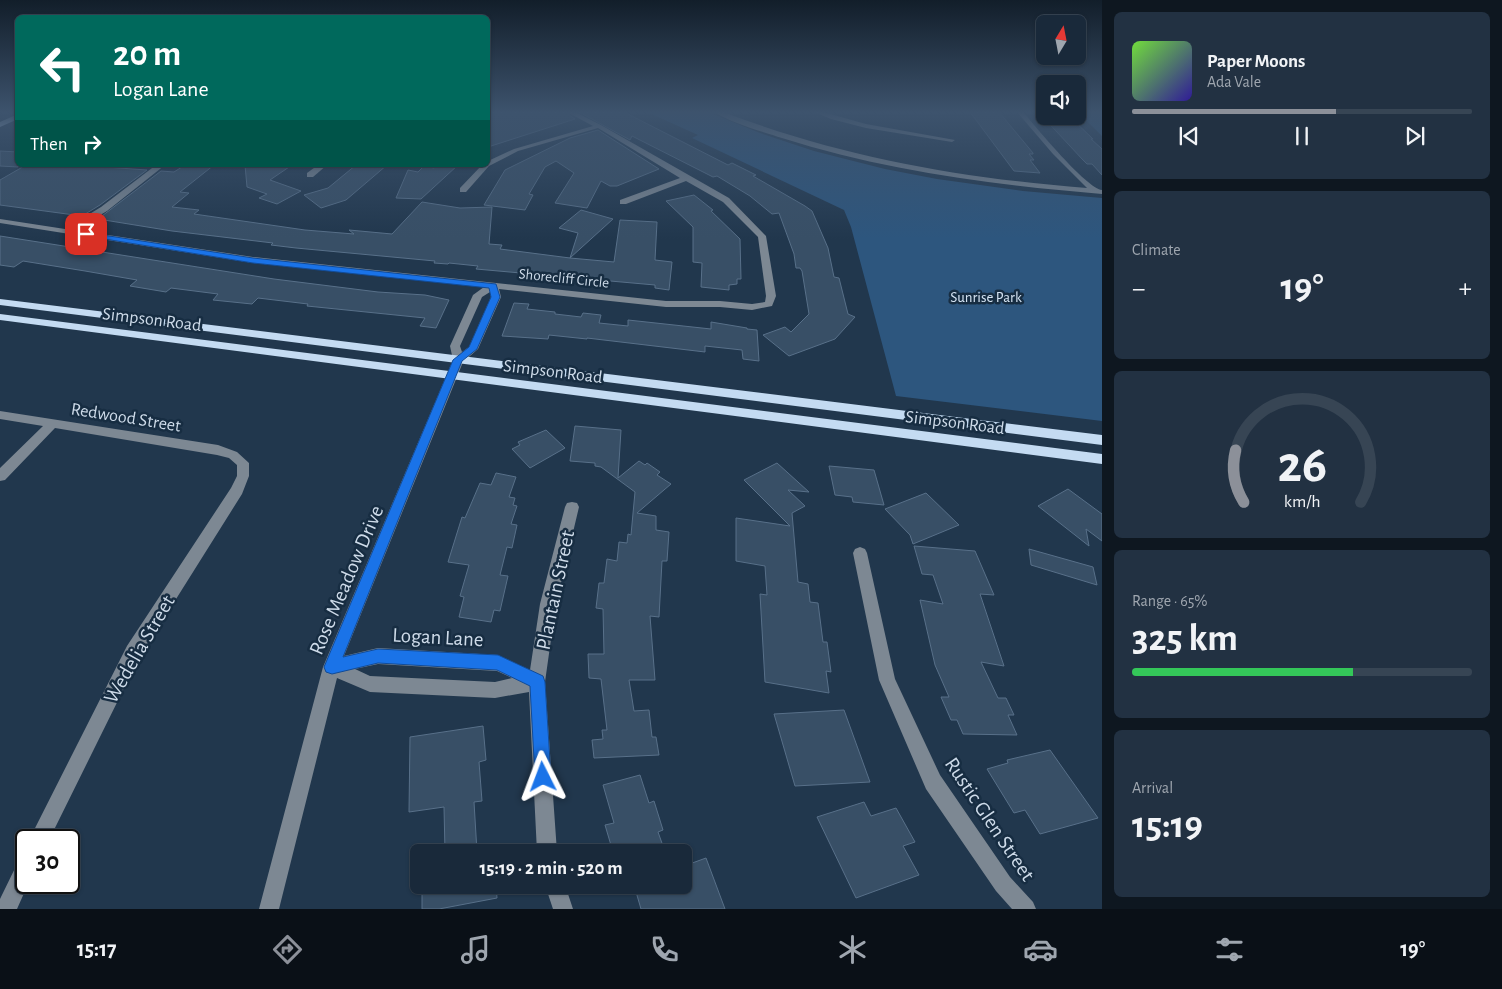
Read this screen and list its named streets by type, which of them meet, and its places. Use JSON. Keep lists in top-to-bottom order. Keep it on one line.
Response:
{"streets":{"main road":["Simpson Road"],"street":["Shorecliff Circle","Redwood Street","Rose Meadow Drive","Plantain Street","Logan Lane","Wedelia Street","Rustic Glen Street"]},"crossings":[["Simpson Road","Rose Meadow Drive"],["Redwood Street","Wedelia Street"],["Rose Meadow Drive","Logan Lane"],["Plantain Street","Logan Lane"]],"parks":["Sunrise Park"],"north":"top","page":{"turn":["20 m","Logan Lane"],"song":["Paper Moons","Ada Vale"],"then":"Then","tile":["Climate",["Range · 65%","325 km"],["Arrival","15:19"]],"heat":["−","19°","+"],"limit":"30","trip":"15:19 · 2 min · 520 m","tabs":["15:17","19°"],"gauge":["26","km/h"]}}
